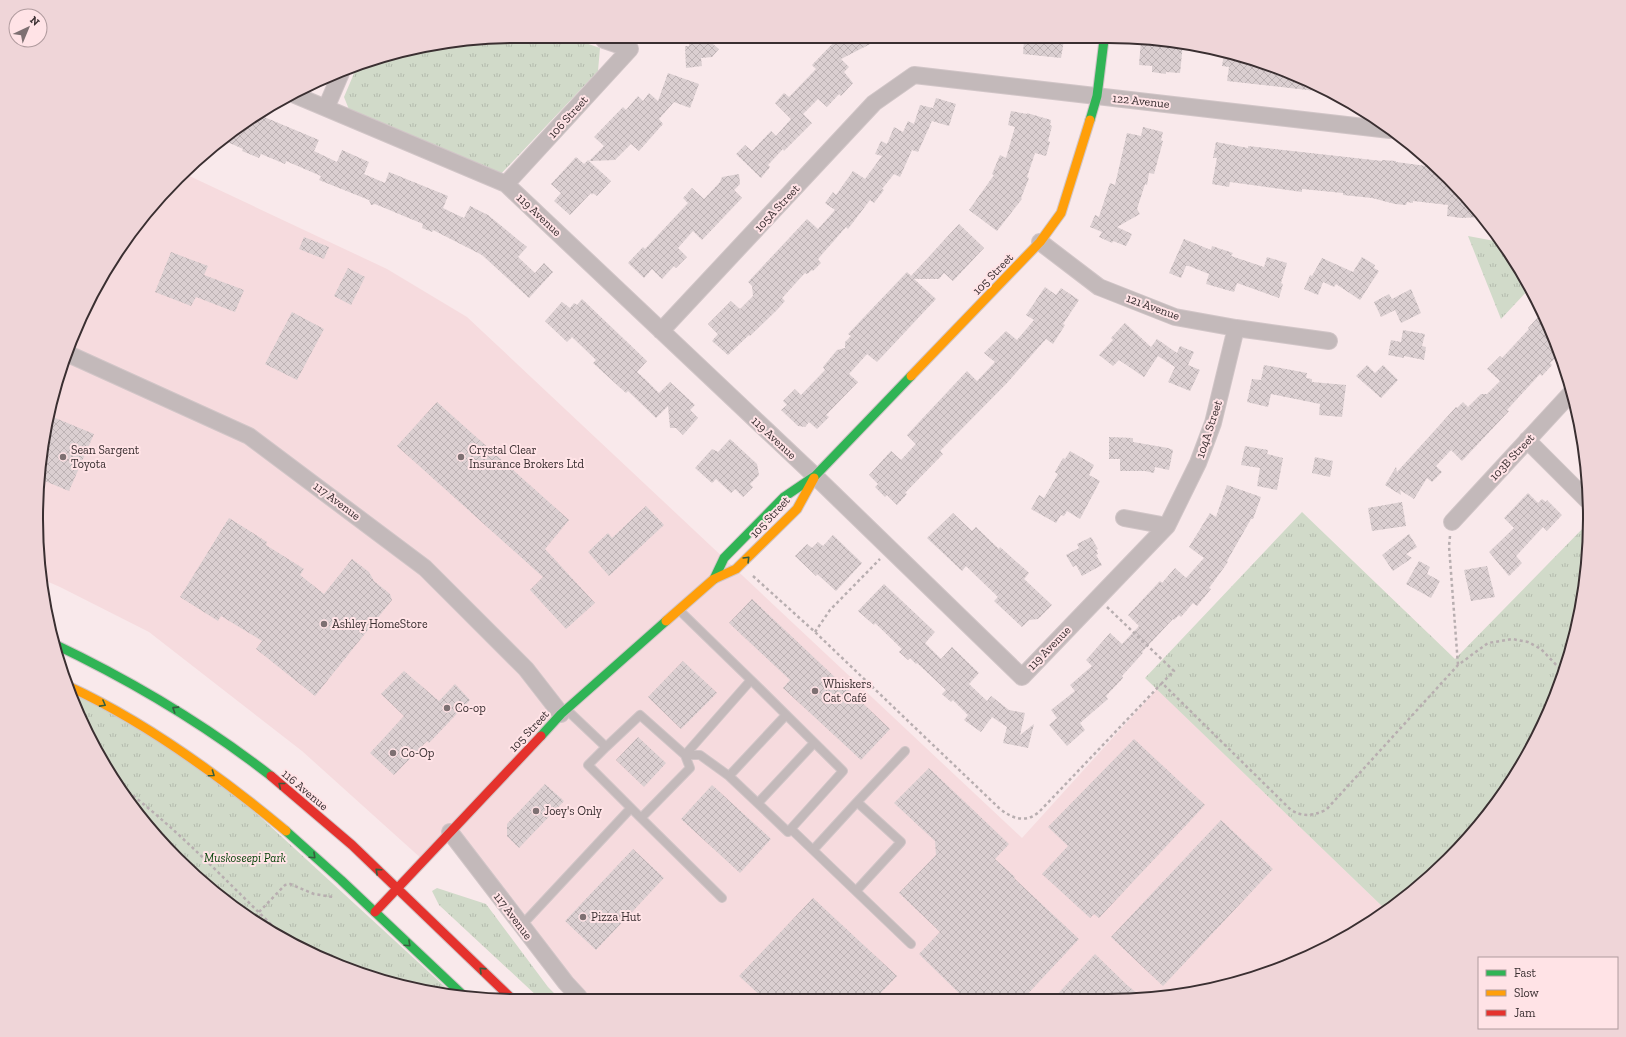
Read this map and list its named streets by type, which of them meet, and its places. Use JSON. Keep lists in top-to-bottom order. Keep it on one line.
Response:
{"streets":{"street":["122 Avenue","106 Street","105A Street","119 Avenue","105 Street","121 Avenue","104A Street","103B Street","117 Avenue","116 Avenue"]},"crossings":[["122 Avenue","105A Street"],["122 Avenue","105 Street"],["106 Street","119 Avenue"],["105A Street","119 Avenue"],["119 Avenue","105 Street"],["119 Avenue","104A Street"],["105 Street","121 Avenue"],["105 Street","117 Avenue"],["105 Street","116 Avenue"],["121 Avenue","104A Street"]],"parks":["Muskoseepi Park"],"places":["Sean Sargent Toyota","Crystal Clear Insurance Brokers Ltd","Ashley HomeStore","Whiskers Cat Café","Co-op","Co-Op","Joey's Only","Pizza Hut"],"legend":["Fast","Slow","Jam"],"north":"top right"}
